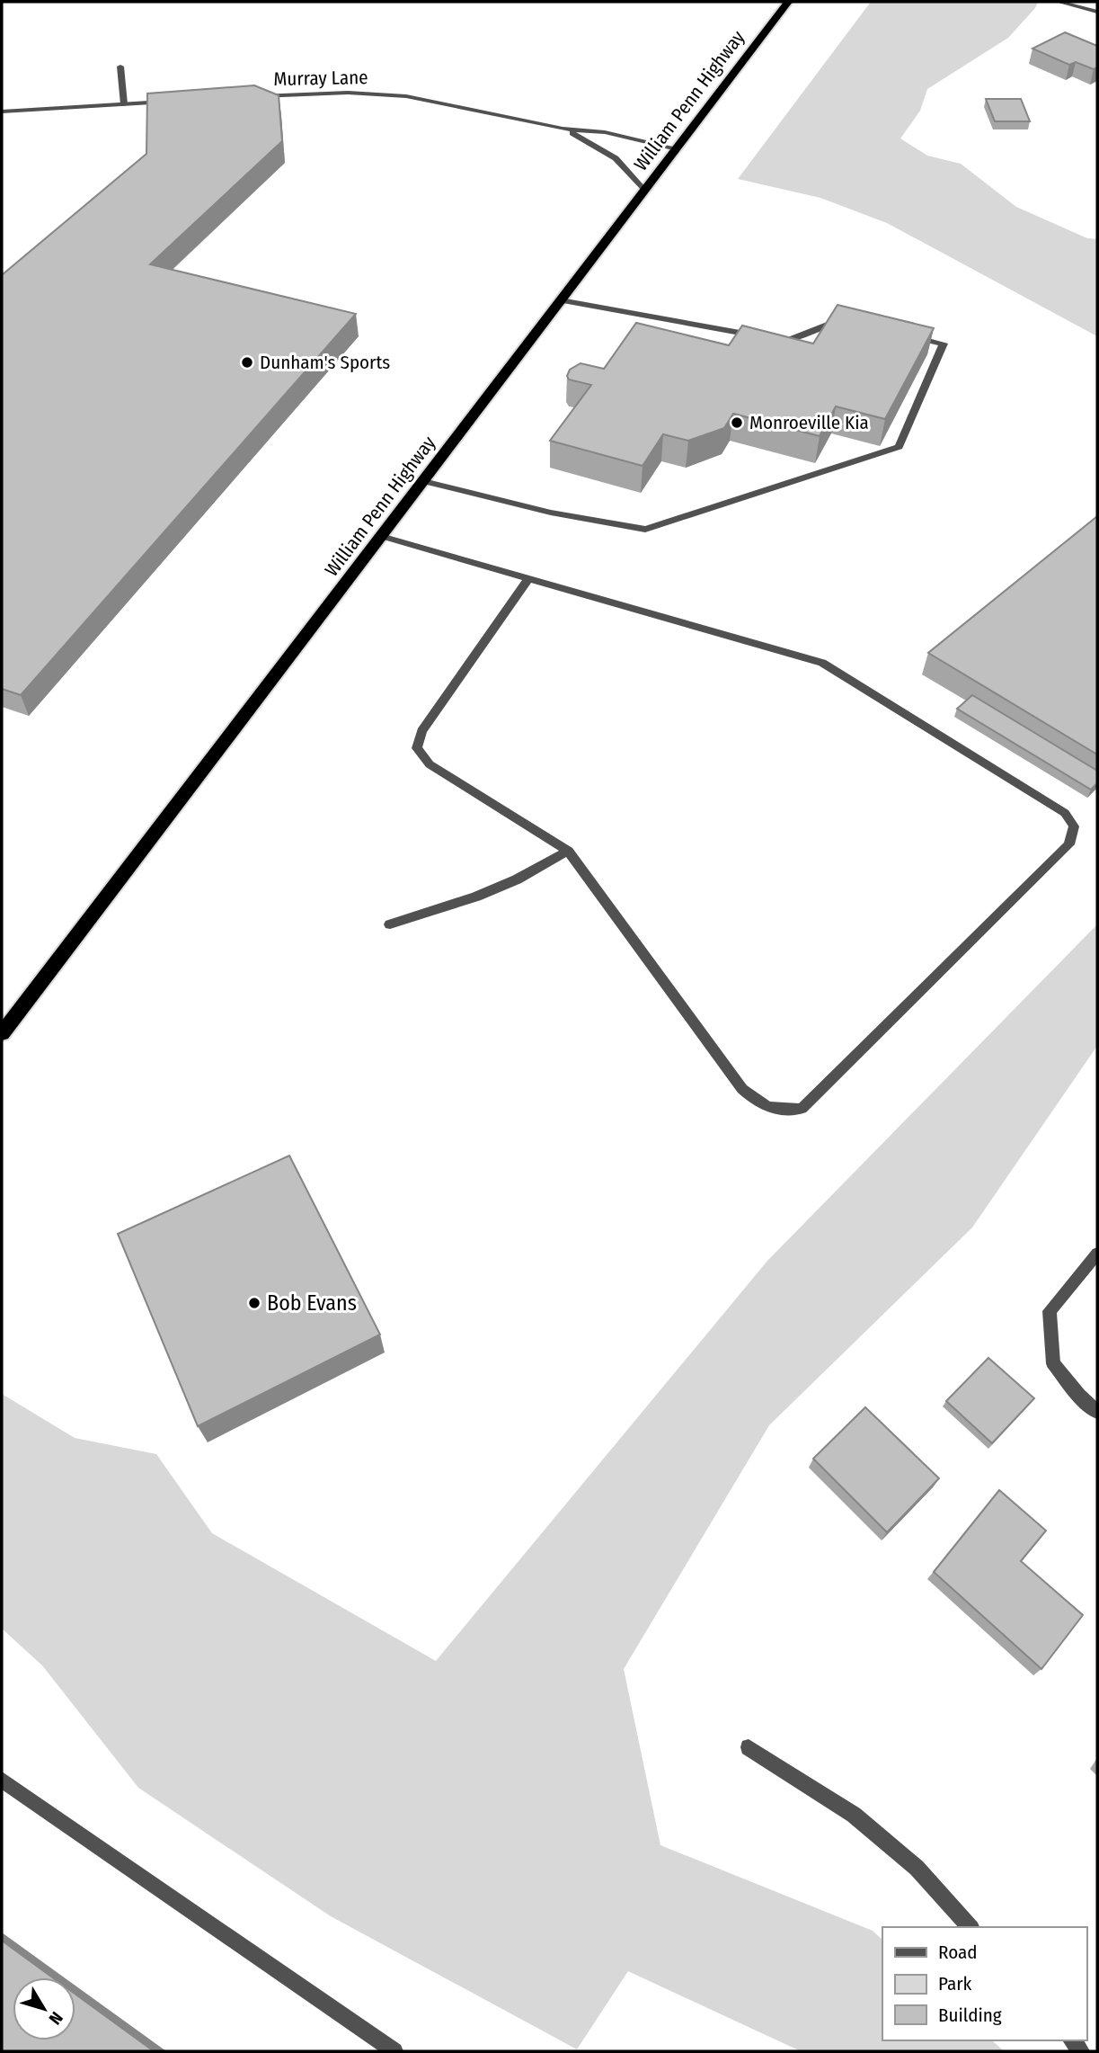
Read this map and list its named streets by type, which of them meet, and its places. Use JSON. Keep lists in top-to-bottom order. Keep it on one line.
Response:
{"streets":{"highway":["William Penn Highway"],"street":["Murray Lane"]},"crossings":[["Murray Lane","William Penn Highway"]],"places":["Dunham's Sports","Monroeville Kia","Bob Evans"],"legend":["Road","Park","Building"],"north":"bottom right"}
